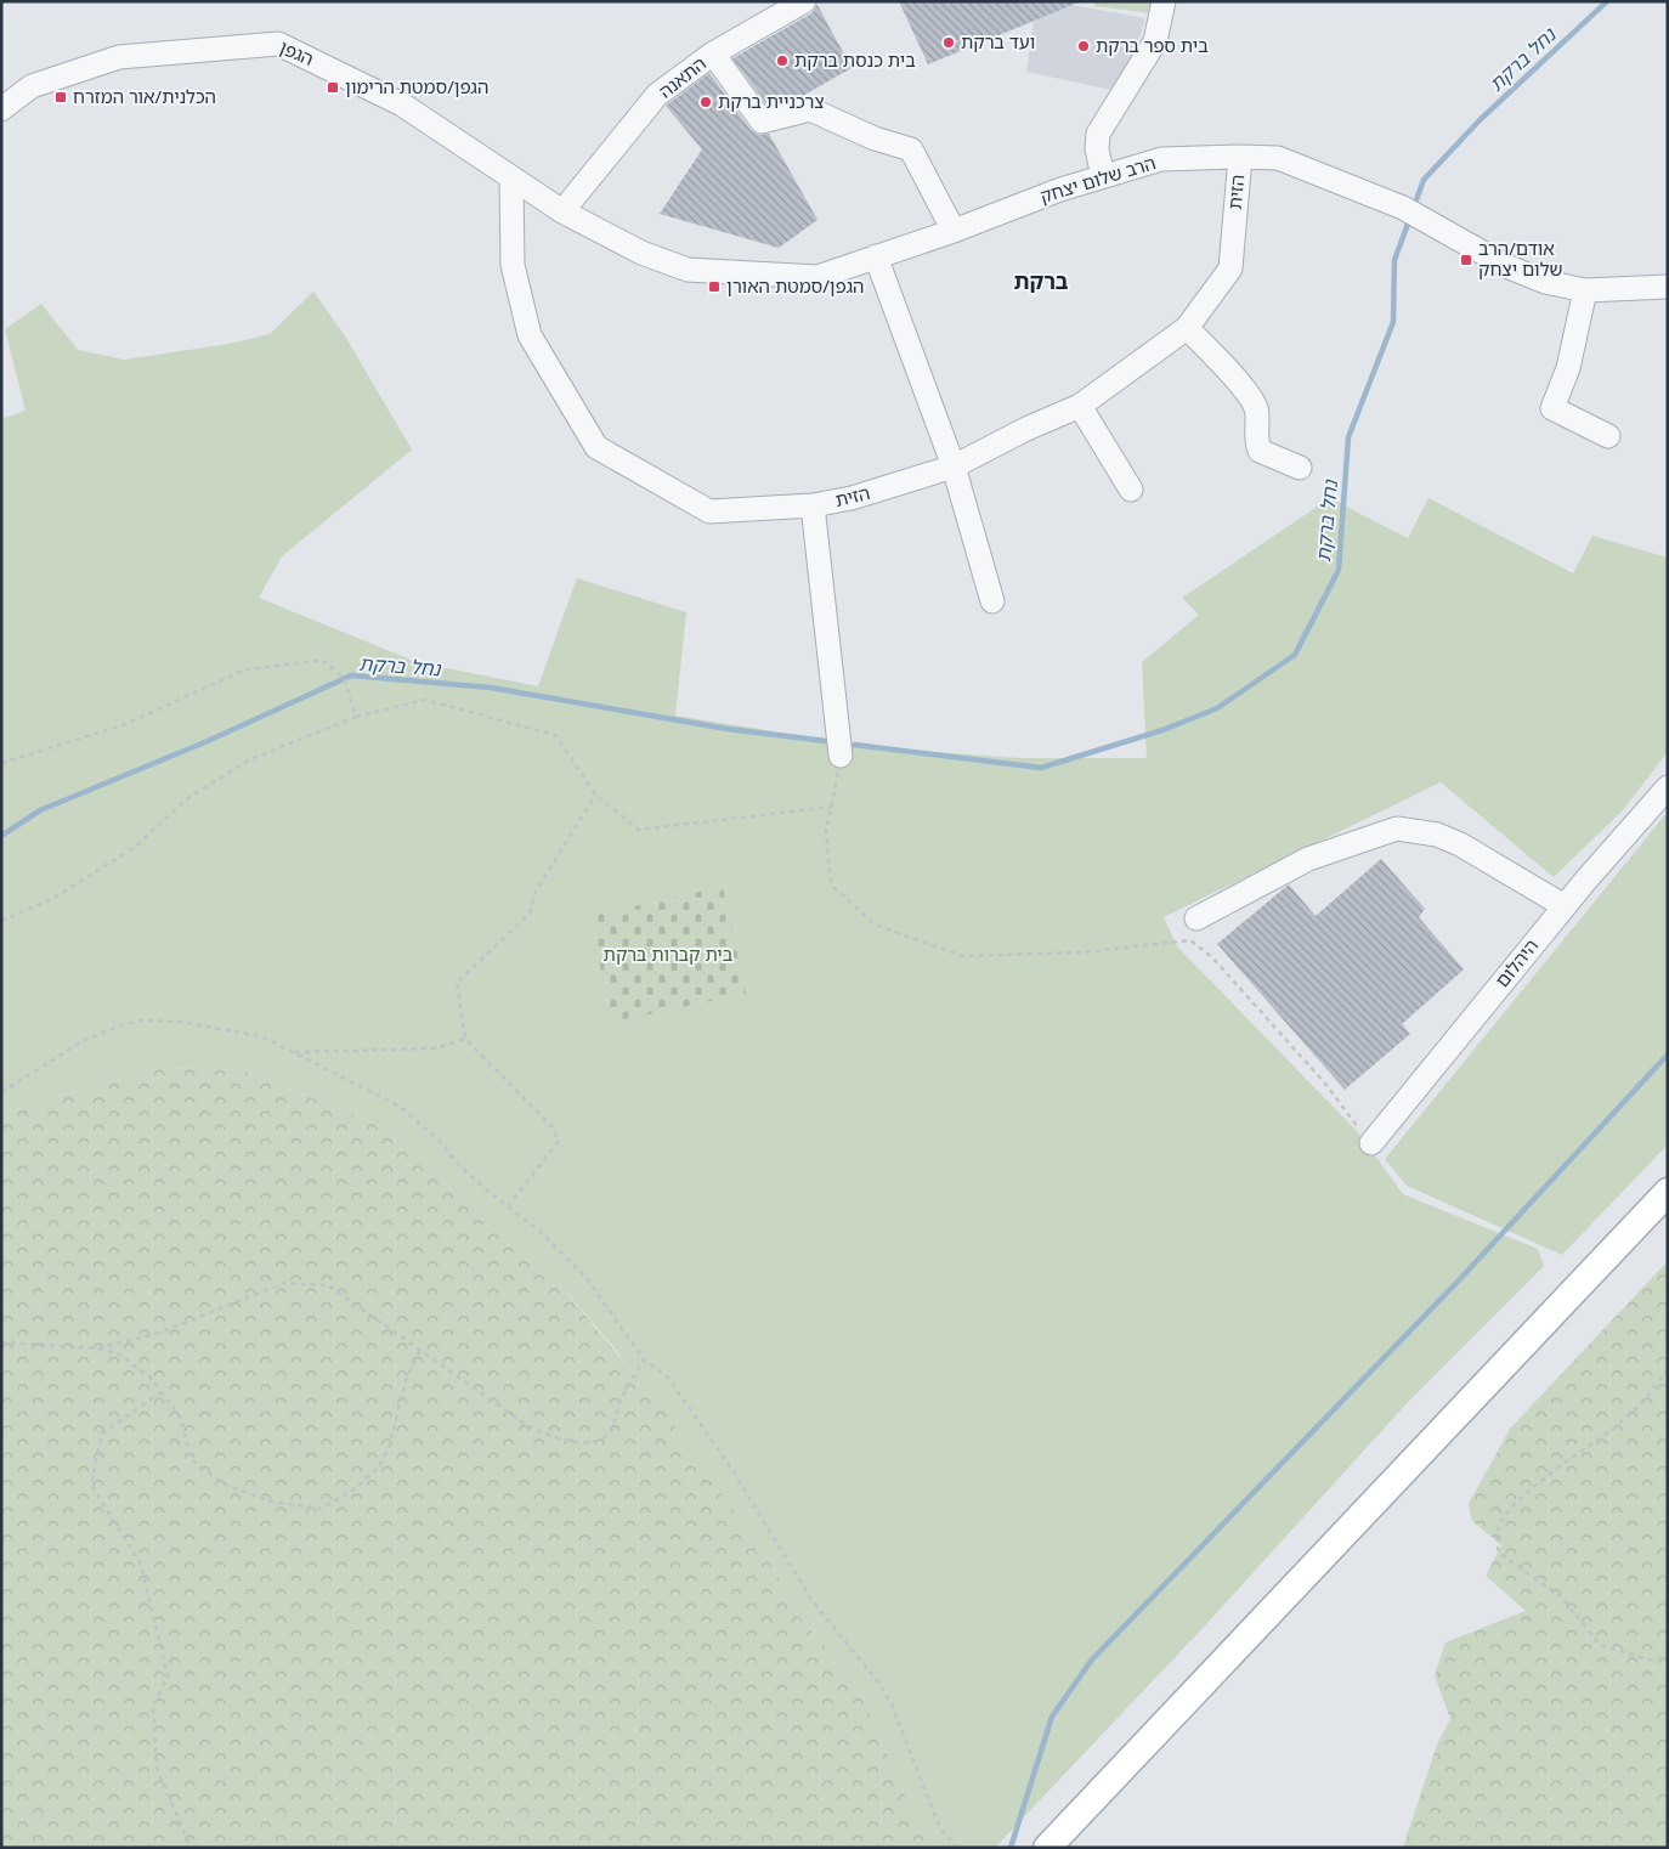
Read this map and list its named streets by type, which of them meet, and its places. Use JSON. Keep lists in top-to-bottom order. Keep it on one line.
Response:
{"streets":{"street":["הגפן","התאנה","הרב שלום יצחק","הזית","היהלום"]},"crossings":[["הגפן","התאנה"],["הגפן","הרב שלום יצחק"],["הגפן","הזית"],["התאנה","הרב שלום יצחק"],["הרב שלום יצחק","הזית"]],"districts":["ברקת"],"water":["נחל ברקת"],"parks":["בית קברות ברקת"],"places":{"other":["ועד ברקת","בית ספר ברקת","בית כנסת ברקת","צרכניית ברקת"],"transit":["הגפן/סמטת הרימון","הכלנית/אור המזרח","אודם/הרב שלום יצחק","הגפן/סמטת האורן"]}}
